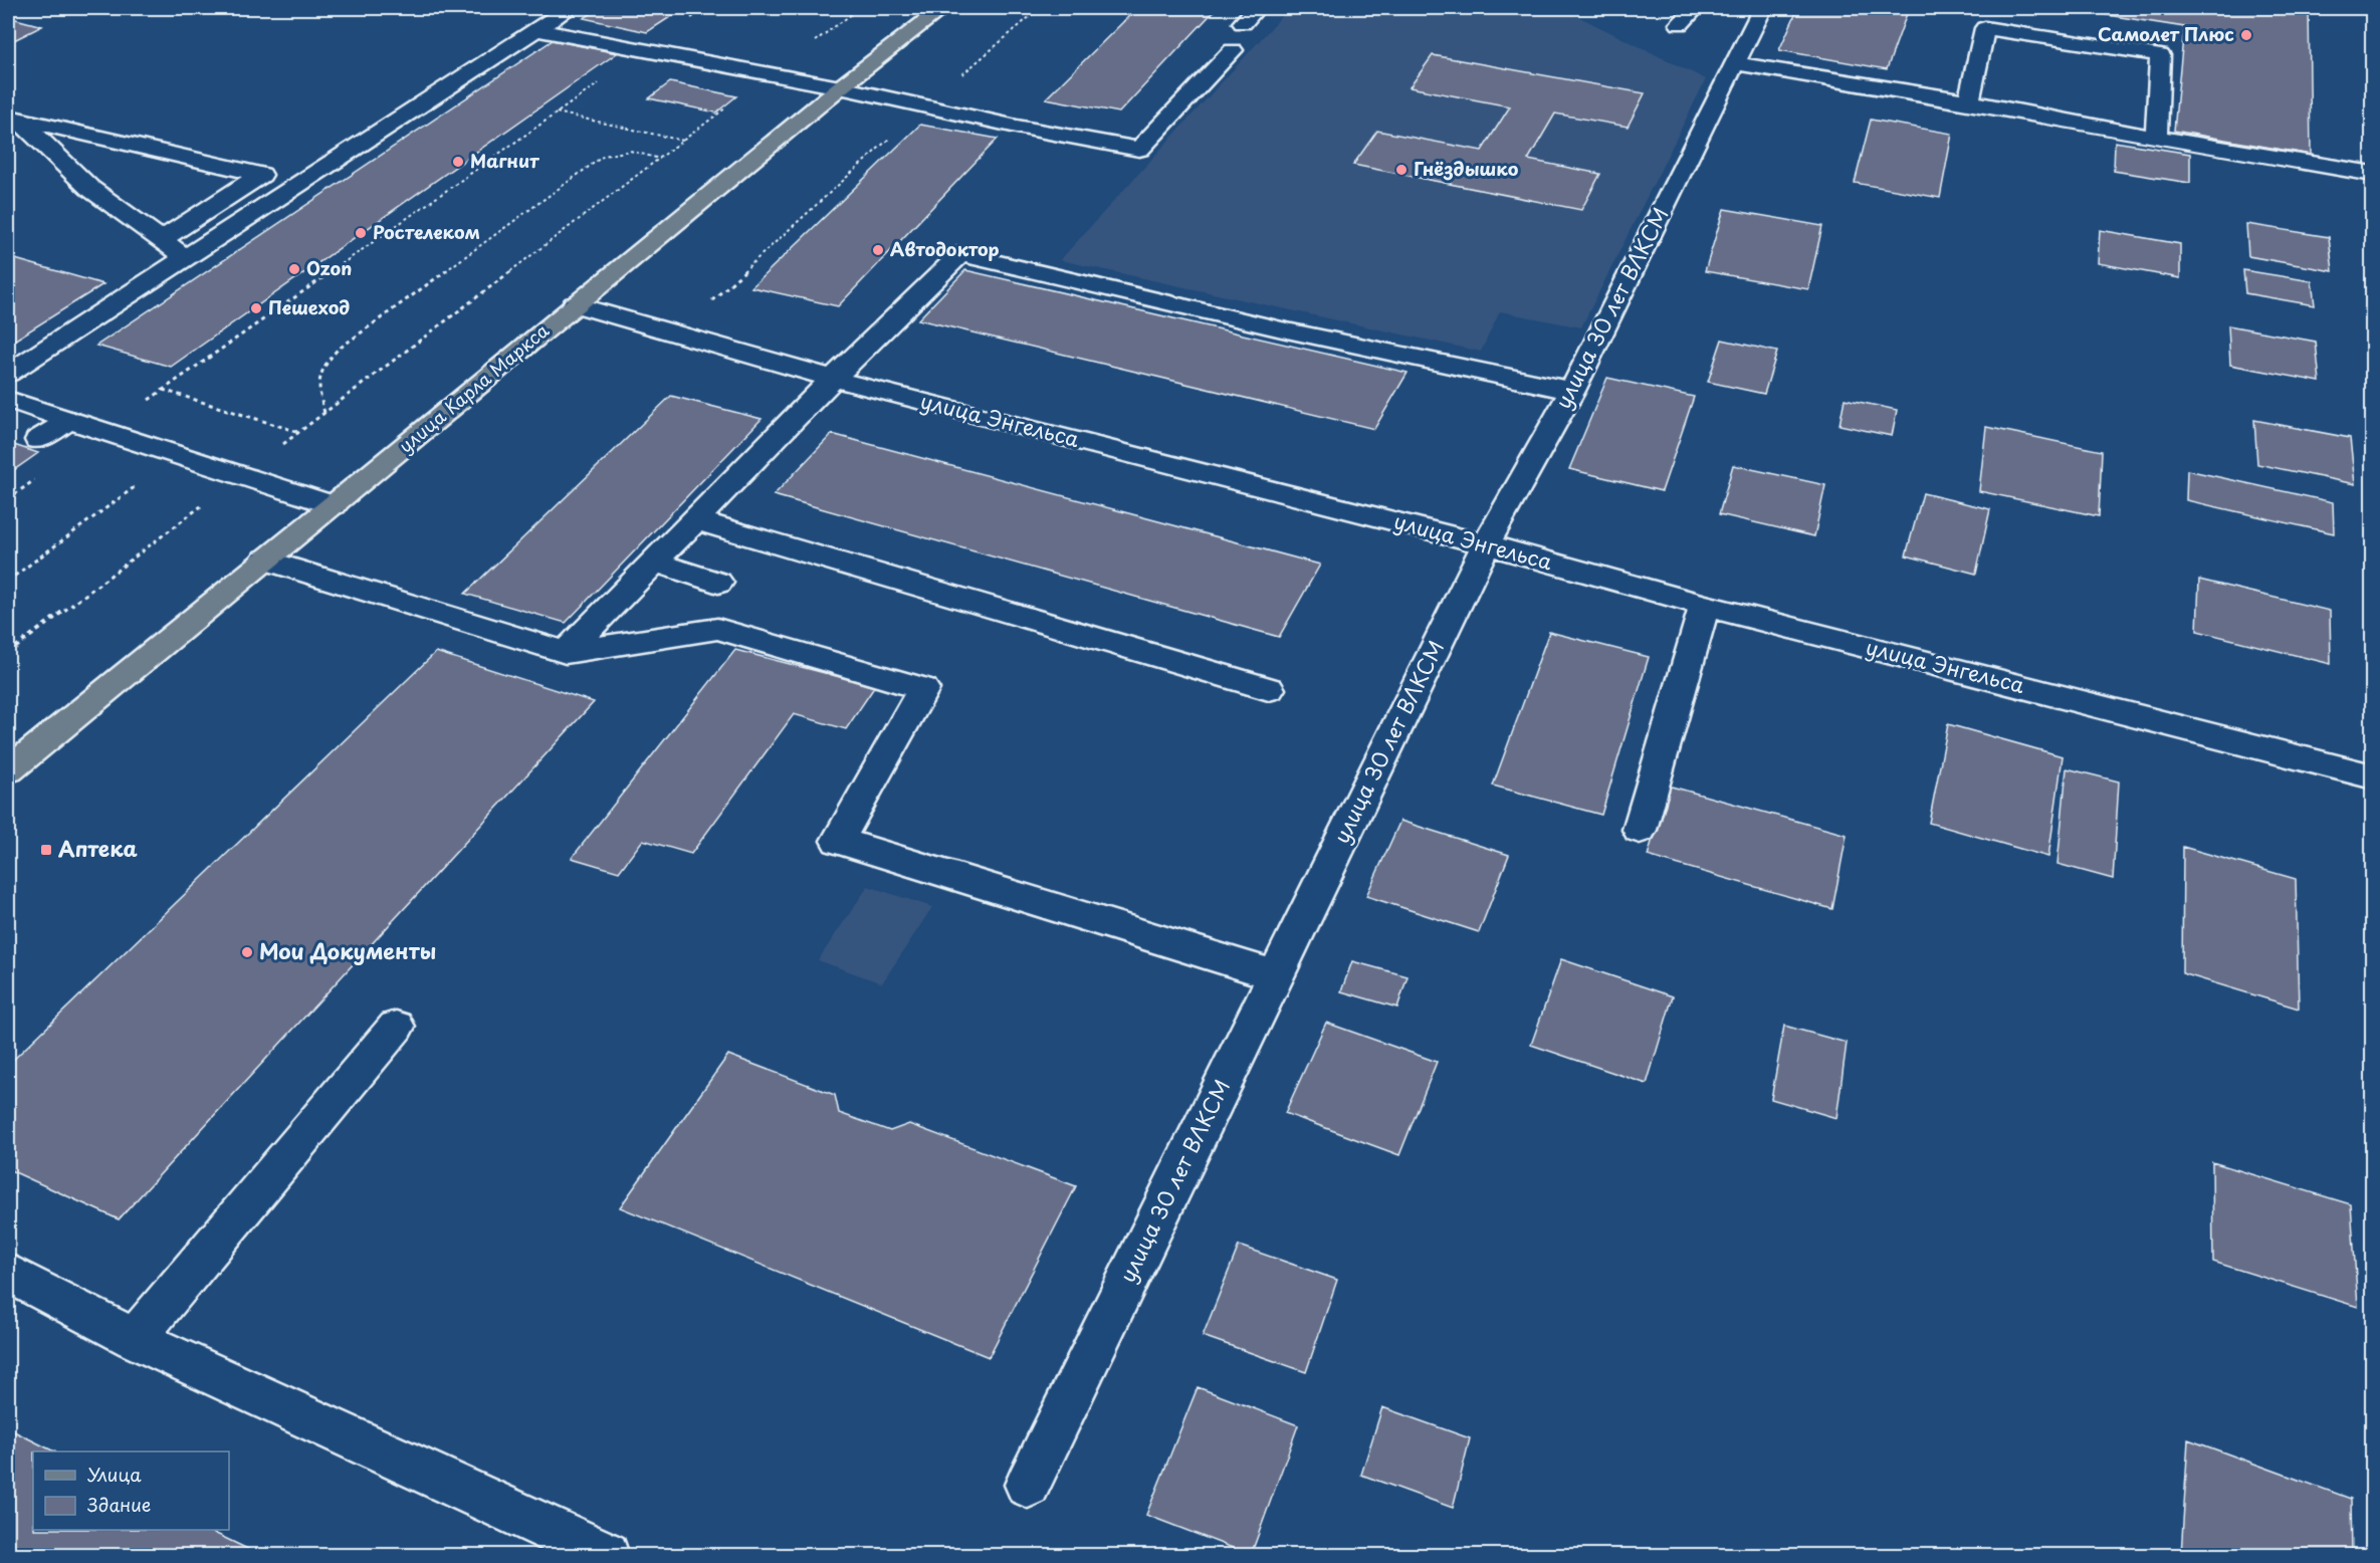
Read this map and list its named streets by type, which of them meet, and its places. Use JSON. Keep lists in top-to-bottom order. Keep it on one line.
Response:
{"streets":{"main road":["улица Карла Маркса"],"street":["улица 30 лет ВЛКСМ","улица Энгельса"]},"crossings":[["улица 30 лет ВЛКСМ","улица Энгельса"],["улица Карла Маркса","улица Энгельса"]],"places":{"other":["Самолет Плюс","Магнит","Гнёздышко","Ростелеком","Автодоктор","Ozon","Пешеход","Мои Документы"],"transit":["Аптека"]},"legend":["Улица","Здание"]}
